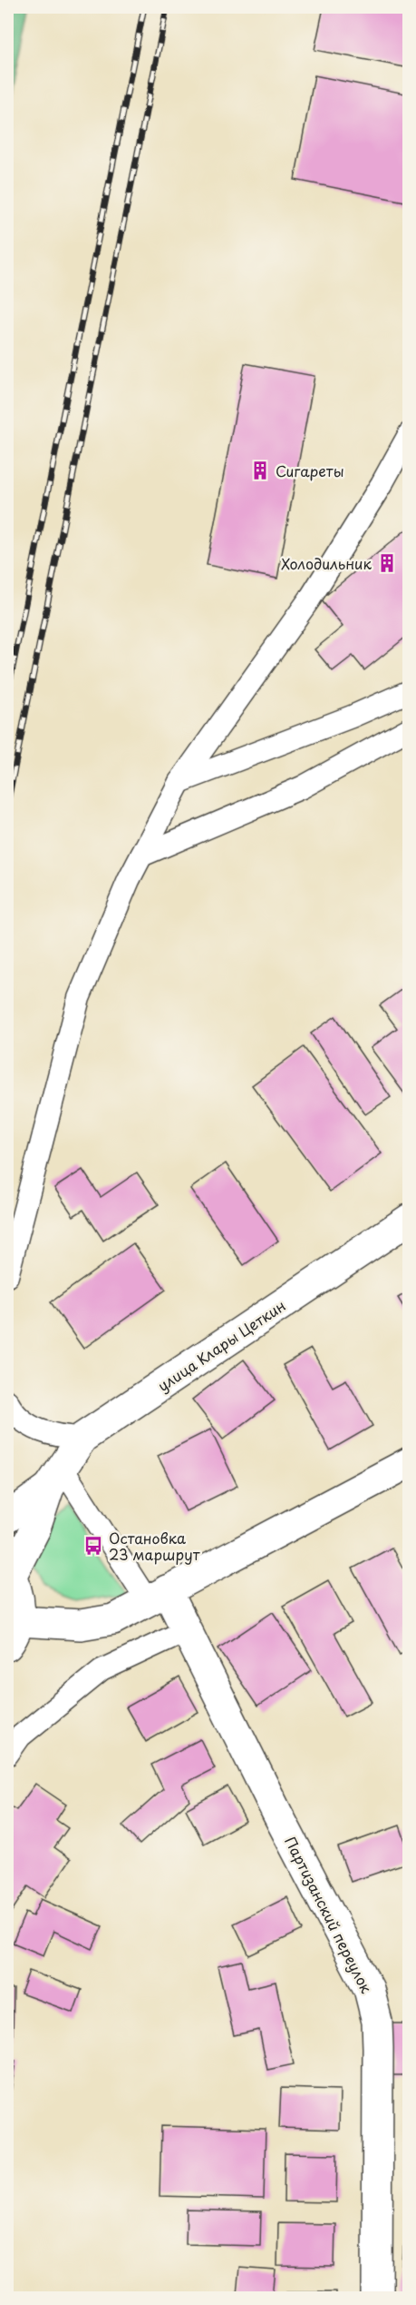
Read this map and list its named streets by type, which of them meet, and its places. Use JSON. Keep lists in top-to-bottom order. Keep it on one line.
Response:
{"streets":{"street":["улица Клары Цеткин","Партизанский переулок"]},"places":{"building":["Сигареты","Холодильник"],"bus stop":["Остановка 23 маршрут"]}}
